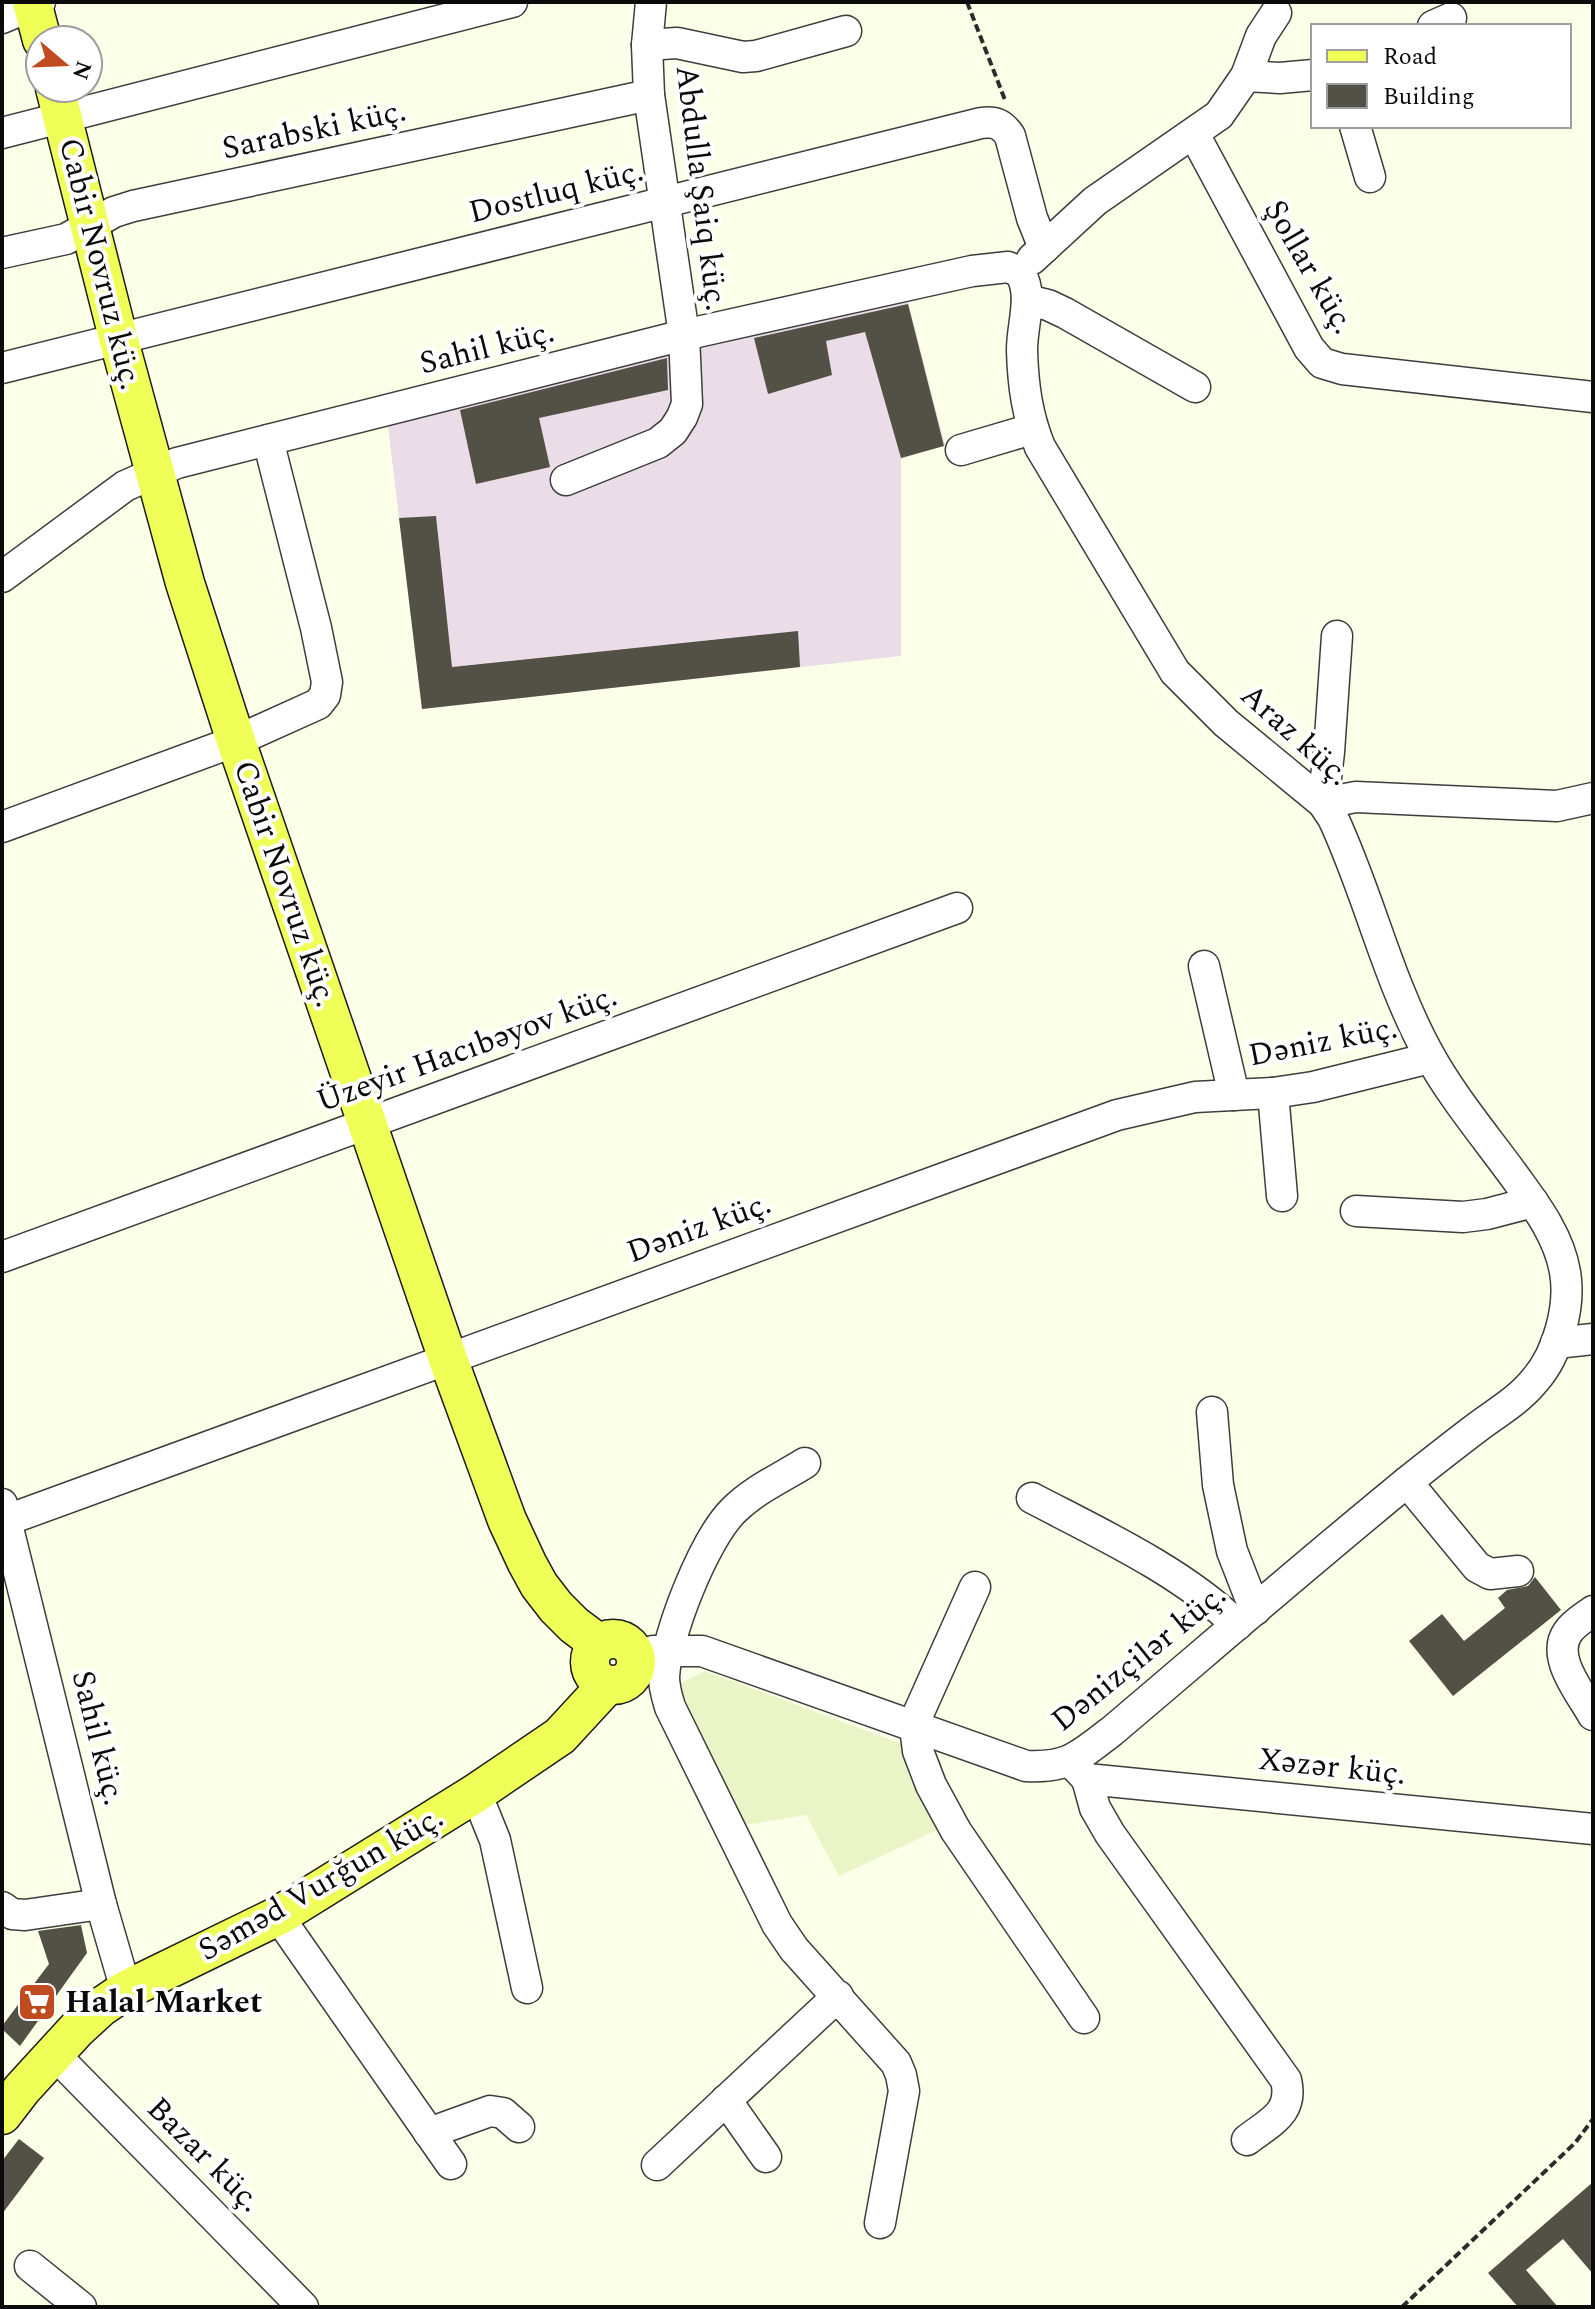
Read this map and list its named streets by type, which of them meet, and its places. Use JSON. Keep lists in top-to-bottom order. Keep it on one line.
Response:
{"streets":{"main road":["Cabir Novruz küç.","Səməd Vurğun küç."],"street":["Sarabski küç.","Abdulla Şaiq küç.","Dostluq küç.","Şollar küç.","Sahil küç.","Araz küç.","Dәniz küç.","Üzeyir Hacıbəyov küç.","Dәnizçilәr küç.","Xəzər küç.","Bazar küç."]},"crossings":[["Sarabski küç.","Abdulla Şaiq küç."],["Sarabski küç.","Cabir Novruz küç."],["Abdulla Şaiq küç.","Dostluq küç."],["Abdulla Şaiq küç.","Sahil küç."],["Dostluq küç.","Cabir Novruz küç."],["Cabir Novruz küç.","Sahil küç."],["Cabir Novruz küç.","Dәniz küç."],["Cabir Novruz küç.","Üzeyir Hacıbəyov küç."],["Sahil küç.","Araz küç."],["Sahil küç.","Dәniz küç."],["Sahil küç.","Səməd Vurğun küç."],["Araz küç.","Dәniz küç."],["Araz küç.","Dәnizçilәr küç."],["Dәnizçilәr küç.","Xəzər küç."],["Dәnizçilәr küç.","Səməd Vurğun küç."],["Səməd Vurğun küç.","Bazar küç."]],"places":{"supermarket":["Halal Market"]},"legend":["Road","Building"],"north":"right"}
